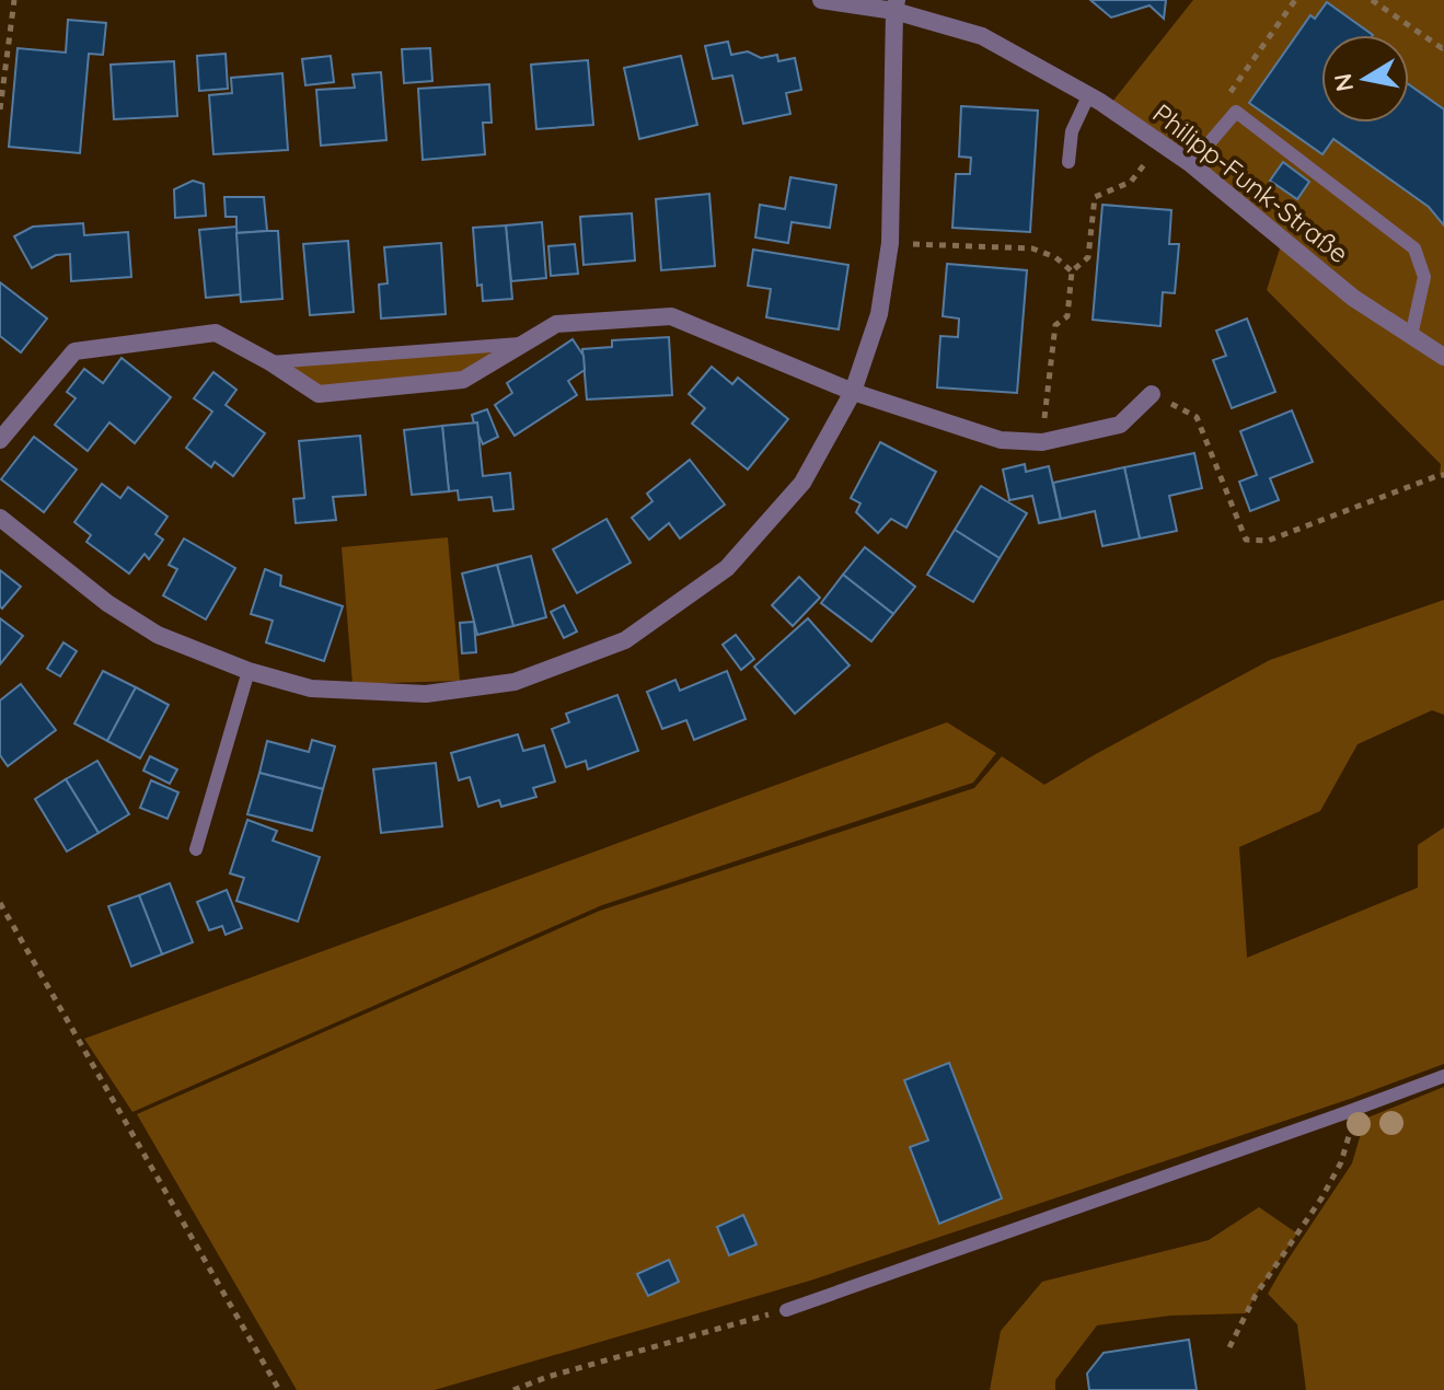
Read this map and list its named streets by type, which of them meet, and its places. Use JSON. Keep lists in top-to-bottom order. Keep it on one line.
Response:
{"streets":{"street":["Philipp-Funk-Straße"]},"north":"left"}
